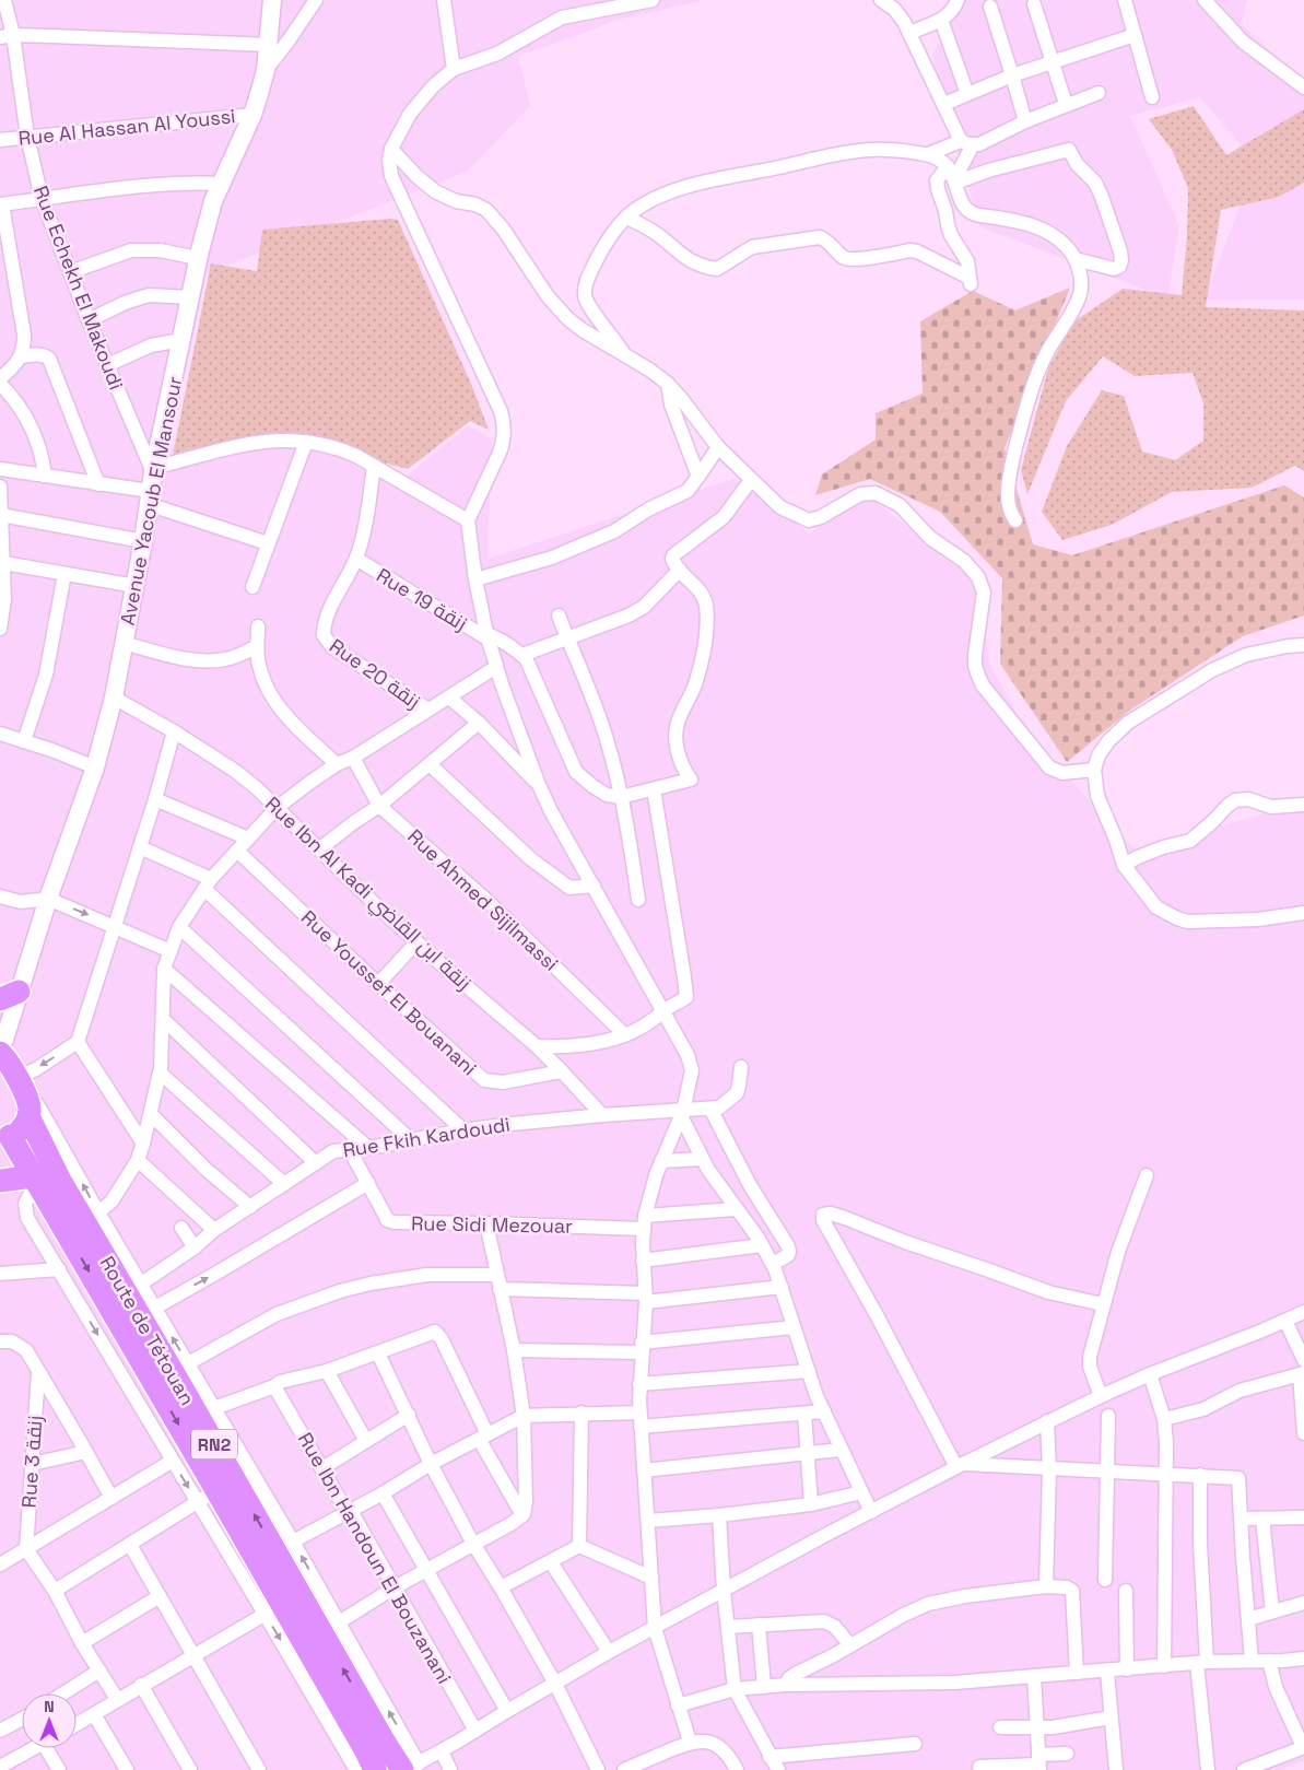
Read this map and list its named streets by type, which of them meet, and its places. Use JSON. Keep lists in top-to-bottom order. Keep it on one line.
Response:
{"streets":{"highway":["Route de Tétouan","RN2"],"street":["Rue Al Hassan Al Youssi","Rue Echekh El Makoudi","Avenue Yacoub El Mansour","Rue 19 زنقة","Rue 20 زنقة","Rue Ibn Al Kadi زنقة ابن القاضي","Rue Ahmed Sijilmassi","Rue Youssef El Bouanani","Rue Fkih Kardoudi","Rue Sidi Mezouar","Rue 3 زنقة","Rue Ibn Handoun El Bouzanani"]},"crossings":[["Rue Al Hassan Al Youssi","Rue Echekh El Makoudi"],["Rue Al Hassan Al Youssi","Avenue Yacoub El Mansour"],["Rue Echekh El Makoudi","Avenue Yacoub El Mansour"],["Avenue Yacoub El Mansour","Rue Ibn Al Kadi زنقة ابن القاضي"],["Rue 19 زنقة","Rue 20 زنقة"],["Rue Ibn Al Kadi زنقة ابن القاضي","Rue Youssef El Bouanani"],["Rue Ibn Al Kadi زنقة ابن القاضي","Rue Fkih Kardoudi"],["Rue Fkih Kardoudi","Rue Sidi Mezouar"]],"north":"top"}
